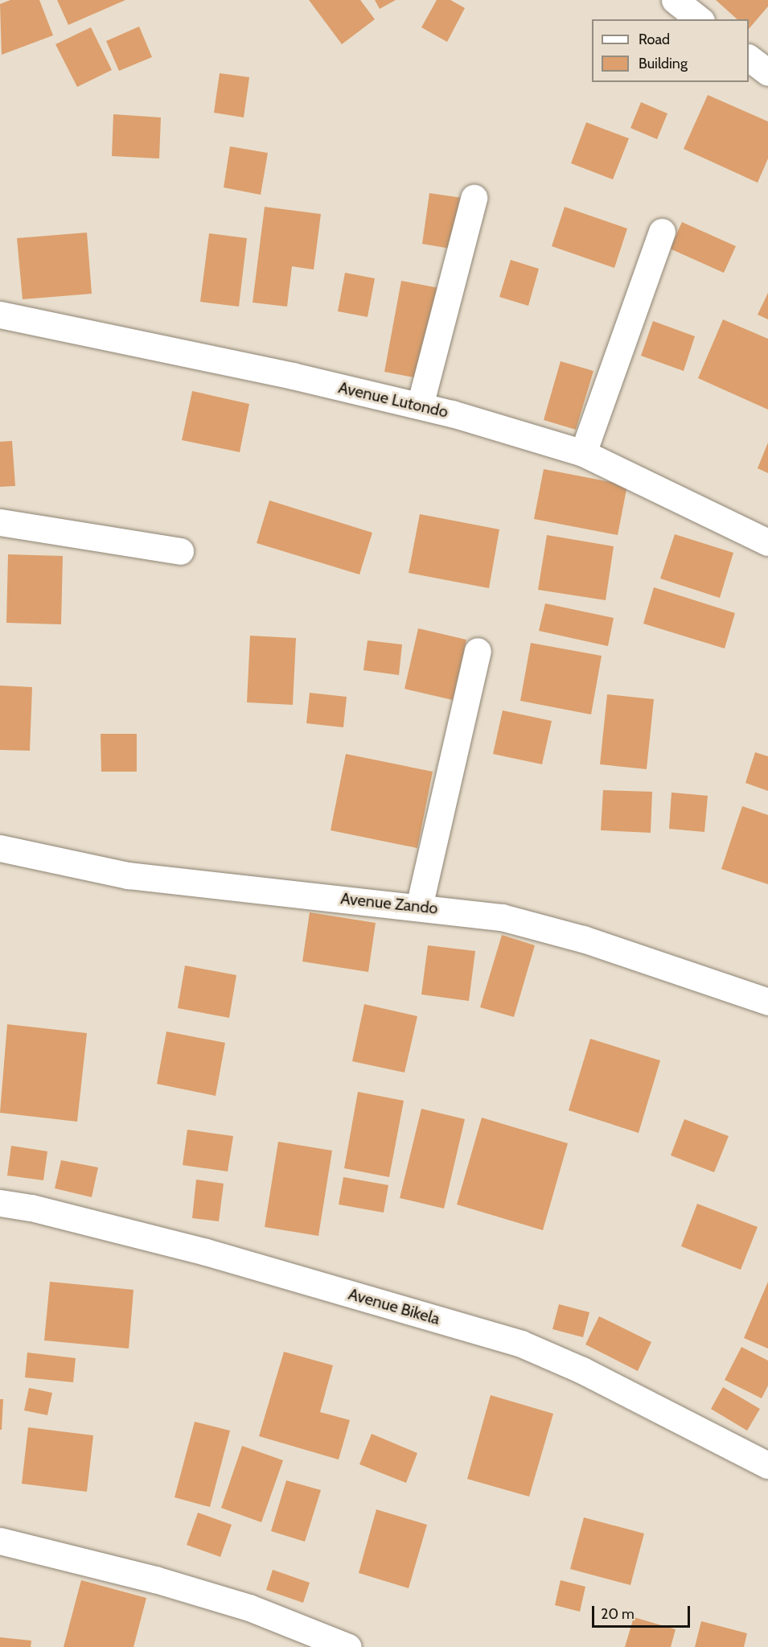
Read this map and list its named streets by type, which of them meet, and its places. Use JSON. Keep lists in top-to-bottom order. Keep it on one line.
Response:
{"streets":{"street":["Avenue Lutondo","Avenue Zando","Avenue Bikela"]},"legend":["Road","Building"],"scale_bar":"20 m"}
